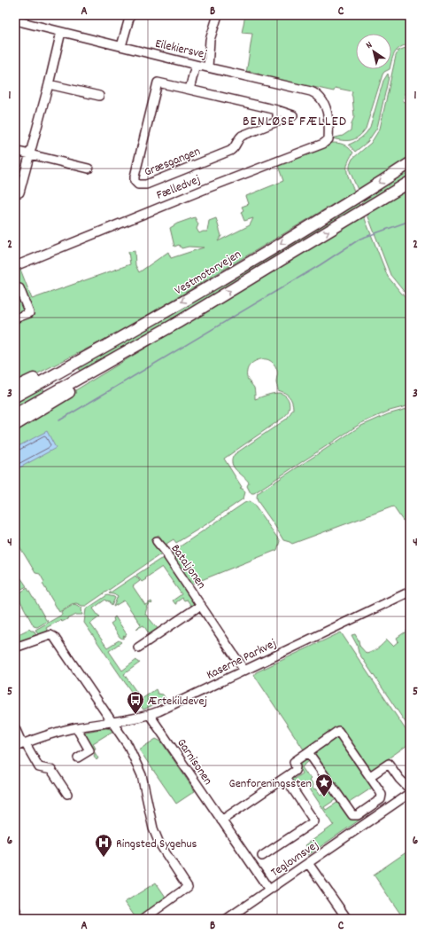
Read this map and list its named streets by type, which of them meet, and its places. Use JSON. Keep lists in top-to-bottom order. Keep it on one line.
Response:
{"streets":{"highway":["Vestmotorvejen"],"street":["Eilekiersvej","Græsgangen","Fælledvej","Bataljonen","Kaserne Parkvej","Garnisonen","Teglovnsvej"]},"crossings":[["Eilekiersvej","Fælledvej"],["Bataljonen","Kaserne Parkvej"],["Kaserne Parkvej","Garnisonen"],["Garnisonen","Teglovnsvej"]],"districts":["BENLØSE FÆLLED"],"places":{"bus stop":["Ærtekildevej"],"place":["Genforeningssten"],"hospital":["Ringsted Sygehus"]},"north":"top left","grid":{"columns":["A","B","C"],"rows":["1","2","3","4","5","6"]}}
